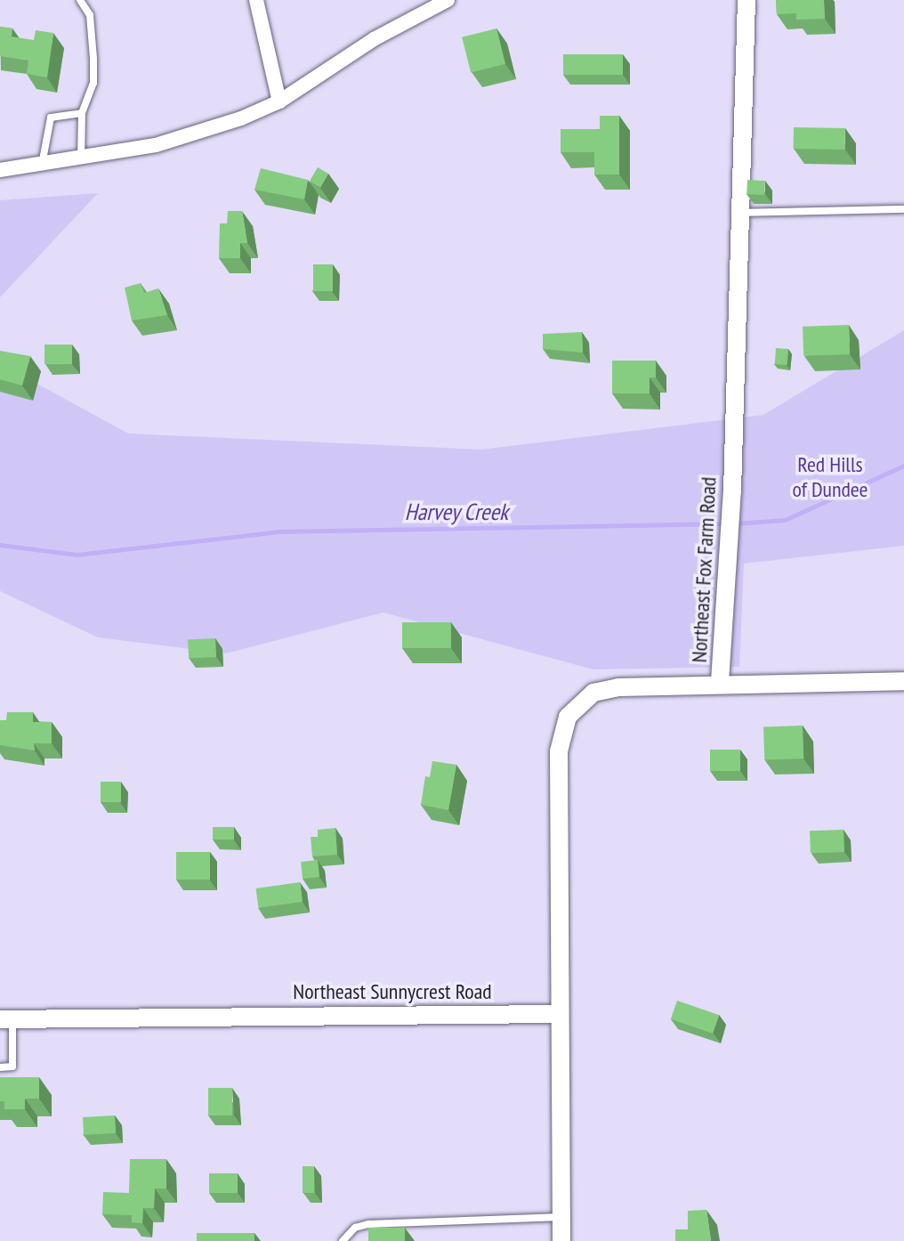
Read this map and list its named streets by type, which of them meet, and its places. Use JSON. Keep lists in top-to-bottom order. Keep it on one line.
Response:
{"streets":{"street":["Northeast Fox Farm Road","Northeast Sunnycrest Road"]},"crossings":[["Northeast Fox Farm Road","Northeast Sunnycrest Road"]],"water":["Harvey Creek"],"parks":["Red Hills of Dundee"]}
